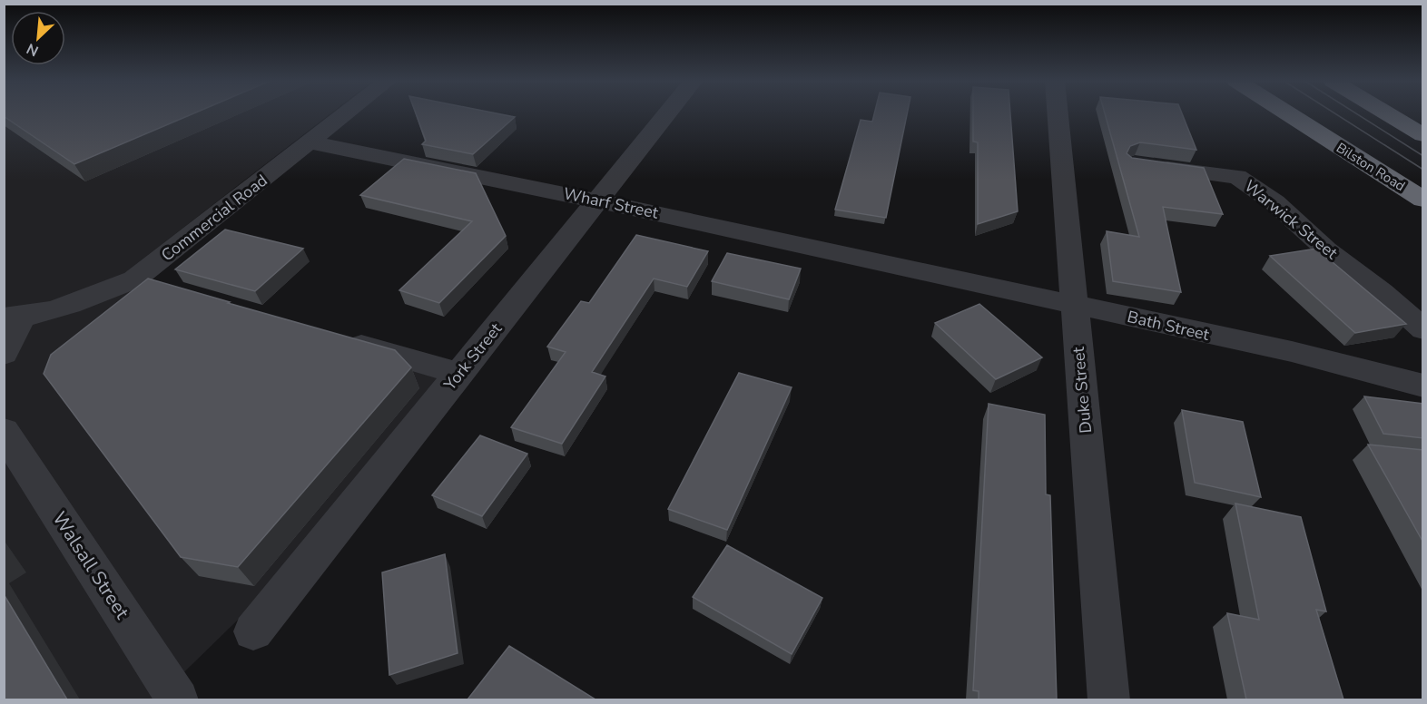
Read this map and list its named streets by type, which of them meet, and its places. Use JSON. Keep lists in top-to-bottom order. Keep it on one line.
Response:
{"streets":{"highway":["Bilston Road"],"street":["Wharf Street","Commercial Road","Warwick Street","Bath Street","York Street","Duke Street","Walsall Street"]},"crossings":[["Wharf Street","Commercial Road"],["Wharf Street","Bath Street"],["Wharf Street","York Street"],["Bath Street","Duke Street"]],"north":"bottom left"}
